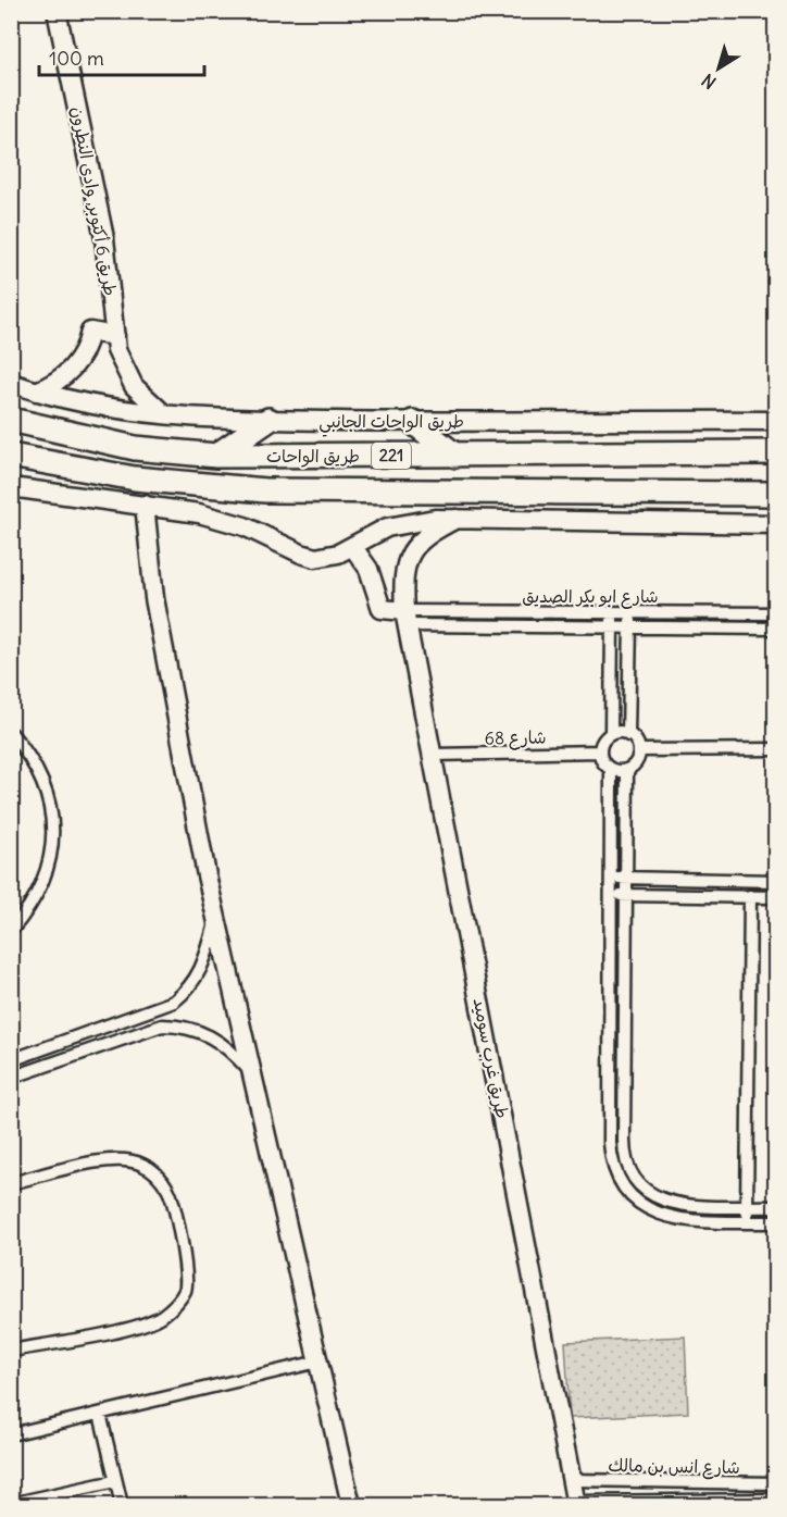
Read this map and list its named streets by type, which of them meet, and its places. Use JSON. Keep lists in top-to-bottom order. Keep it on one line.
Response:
{"streets":{"highway":["طريق الواحات","221"],"street":["طريق 6 أكتوبر, وادى النطرون","طريق الواحات الجانبي","شارع ابو بكر الصديق","شارع 68","طريق غرب سوميد","شارع انس بن مالك"]},"crossings":[["طريق 6 أكتوبر, وادى النطرون","طريق الواحات الجانبي"],["شارع ابو بكر الصديق","طريق غرب سوميد"],["شارع 68","طريق غرب سوميد"],["طريق غرب سوميد","شارع انس بن مالك"]],"scale_bar":"100 m","north":"bottom left"}
